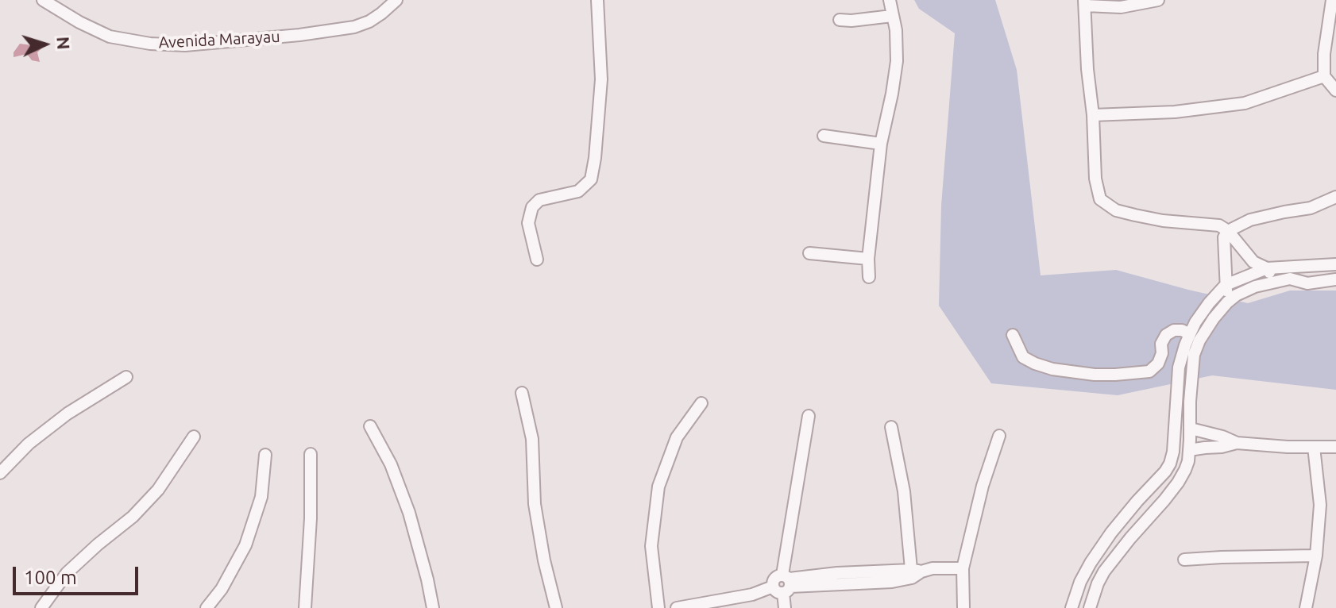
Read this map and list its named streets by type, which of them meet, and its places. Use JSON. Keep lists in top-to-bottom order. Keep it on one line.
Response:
{"streets":{"street":["Avenida Marayau"]},"scale_bar":"100 m","north":"right"}
